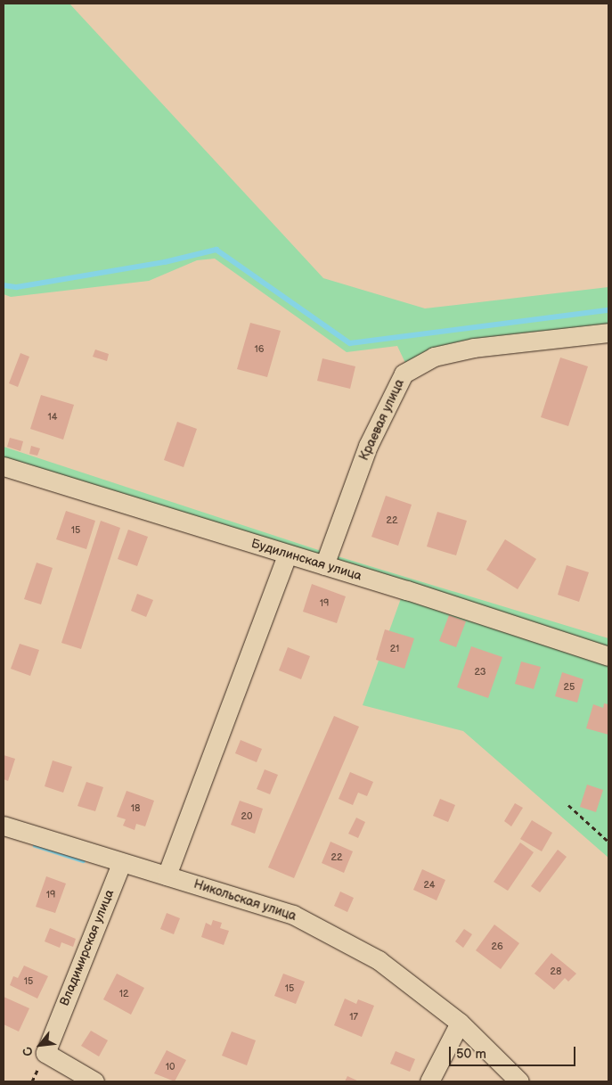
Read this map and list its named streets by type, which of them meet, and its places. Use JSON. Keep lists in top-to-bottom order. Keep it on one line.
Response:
{"streets":{"street":["Краевая улица","Будилинская улица","Никольская улица","Владимирская улица"]},"crossings":[["Краевая улица","Будилинская улица"],["Никольская улица","Владимирская улица"]],"house_numbers":["16","14","22","15","19","21","23","25","18","20","22","24","19","26","28","15","15","12","17","10"],"scale_bar":"50 m","north":"bottom left"}
